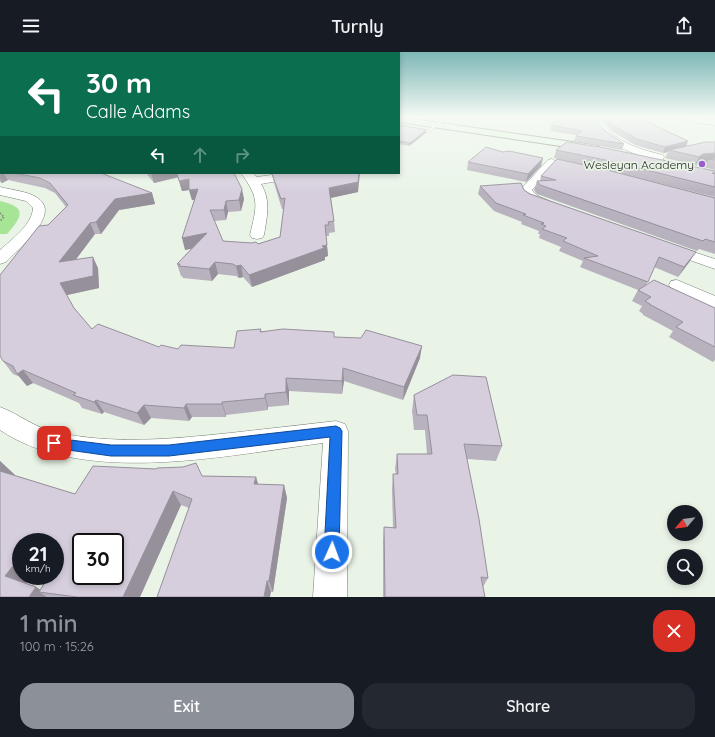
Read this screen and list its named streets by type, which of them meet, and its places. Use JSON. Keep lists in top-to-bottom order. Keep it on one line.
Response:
{"places":["Wesleyan Academy"],"north":"bottom left","page":{"header":"Turnly","turn":["30 m","Calle Adams"],"speed":"21 km/h","limit":"30","heading":["1 min","100 m · 15:26"],"buttons":["Exit","Share"]}}
